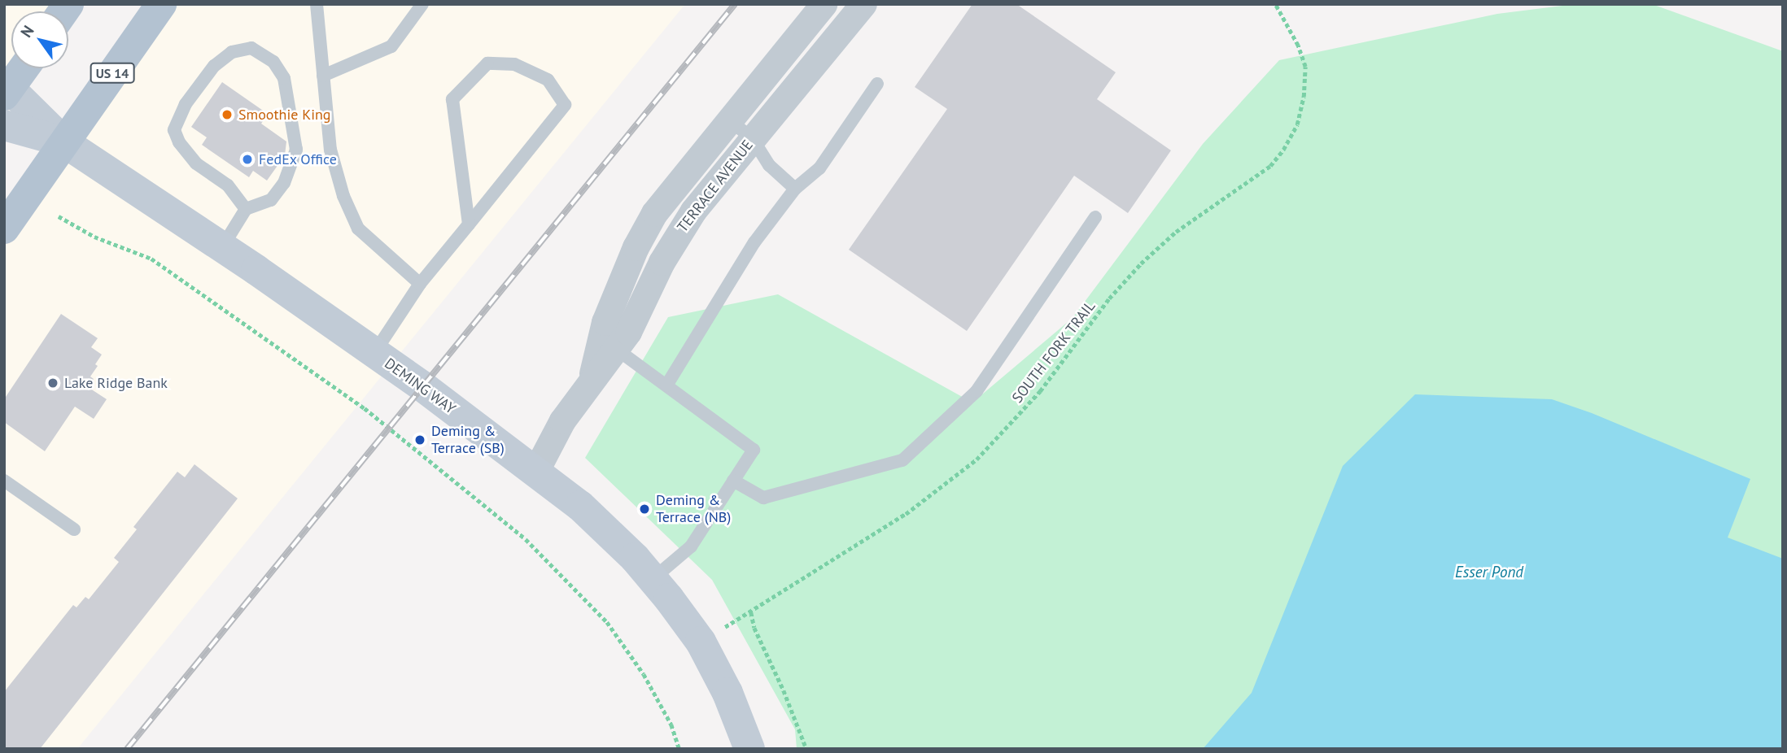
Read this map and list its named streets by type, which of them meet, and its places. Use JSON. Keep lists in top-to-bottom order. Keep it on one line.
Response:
{"streets":{"main road":["US 14"],"street":["TERRACE AVENUE","DEMING WAY"],"path":["SOUTH FORK TRAIL"]},"crossings":[["US 14","DEMING WAY"],["TERRACE AVENUE","DEMING WAY"],["SOUTH FORK TRAIL","DEMING WAY"]],"water":["Esser Pond"],"places":["Smoothie King","FedEx Office","Lake Ridge Bank","Deming & Terrace (SB)","Deming & Terrace (NB)"],"north":"top left"}
